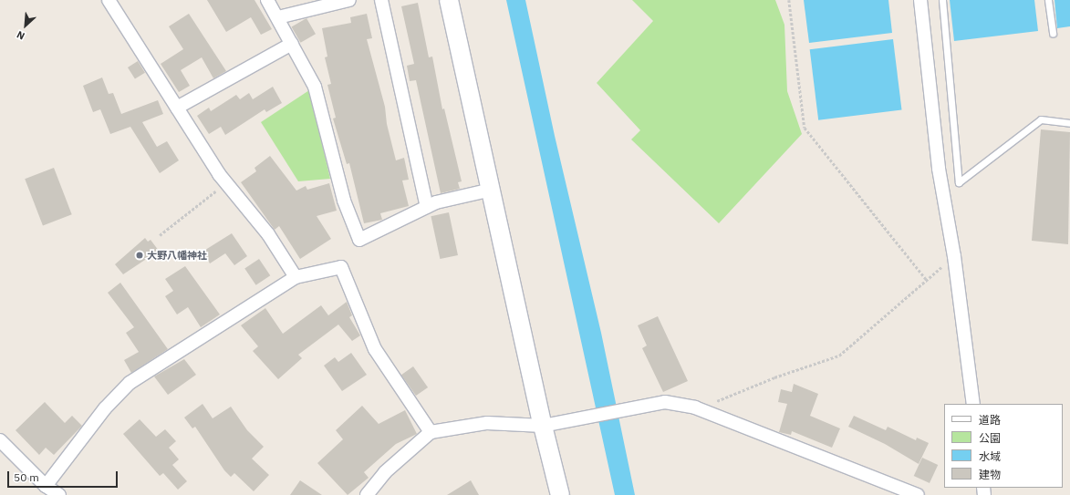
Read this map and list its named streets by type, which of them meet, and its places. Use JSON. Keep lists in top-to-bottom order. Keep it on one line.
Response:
{"places":["大野八幡神社"],"legend":["道路","公園","水域","建物"],"scale_bar":"50 m","north":"bottom left"}
